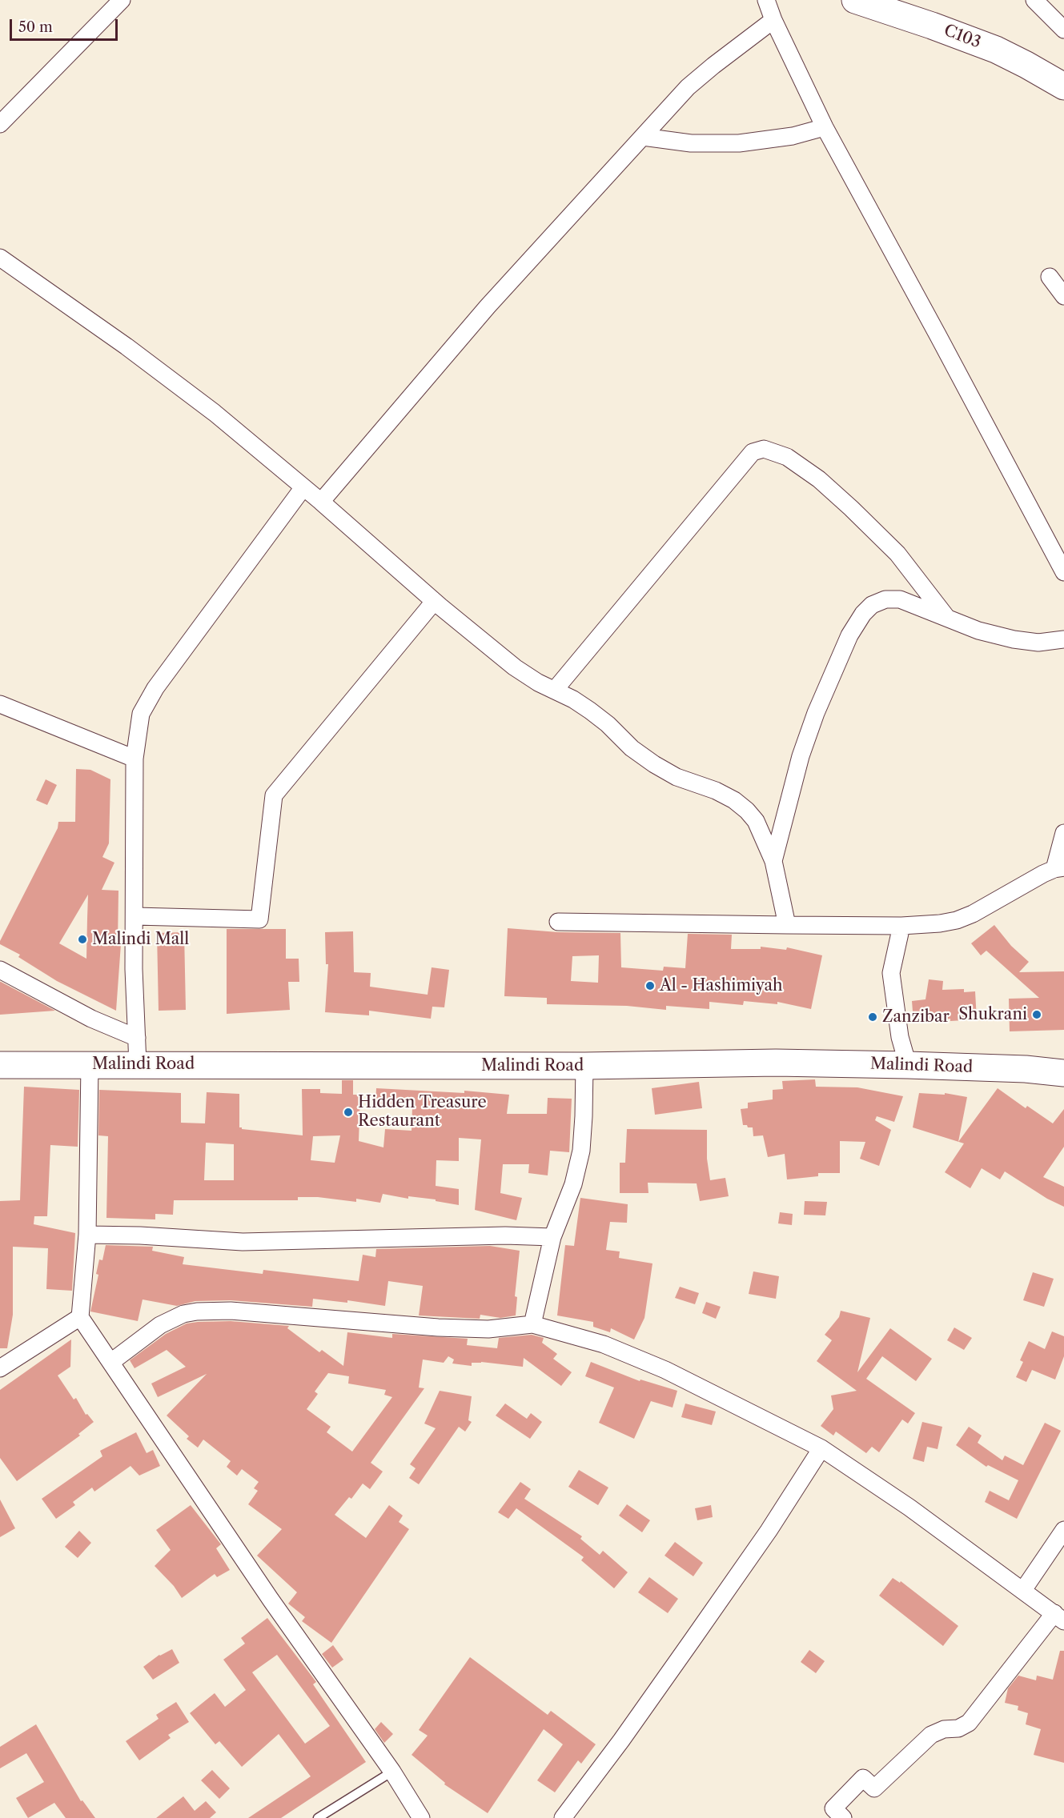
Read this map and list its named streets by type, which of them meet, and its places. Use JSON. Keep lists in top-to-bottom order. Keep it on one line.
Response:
{"streets":{"highway":["C103","Malindi Road"]},"places":["Malindi Mall","Al - Hashimiyah","Shukrani","Zanzibar","Hidden Treasure Restaurant"],"scale_bar":"50 m"}
